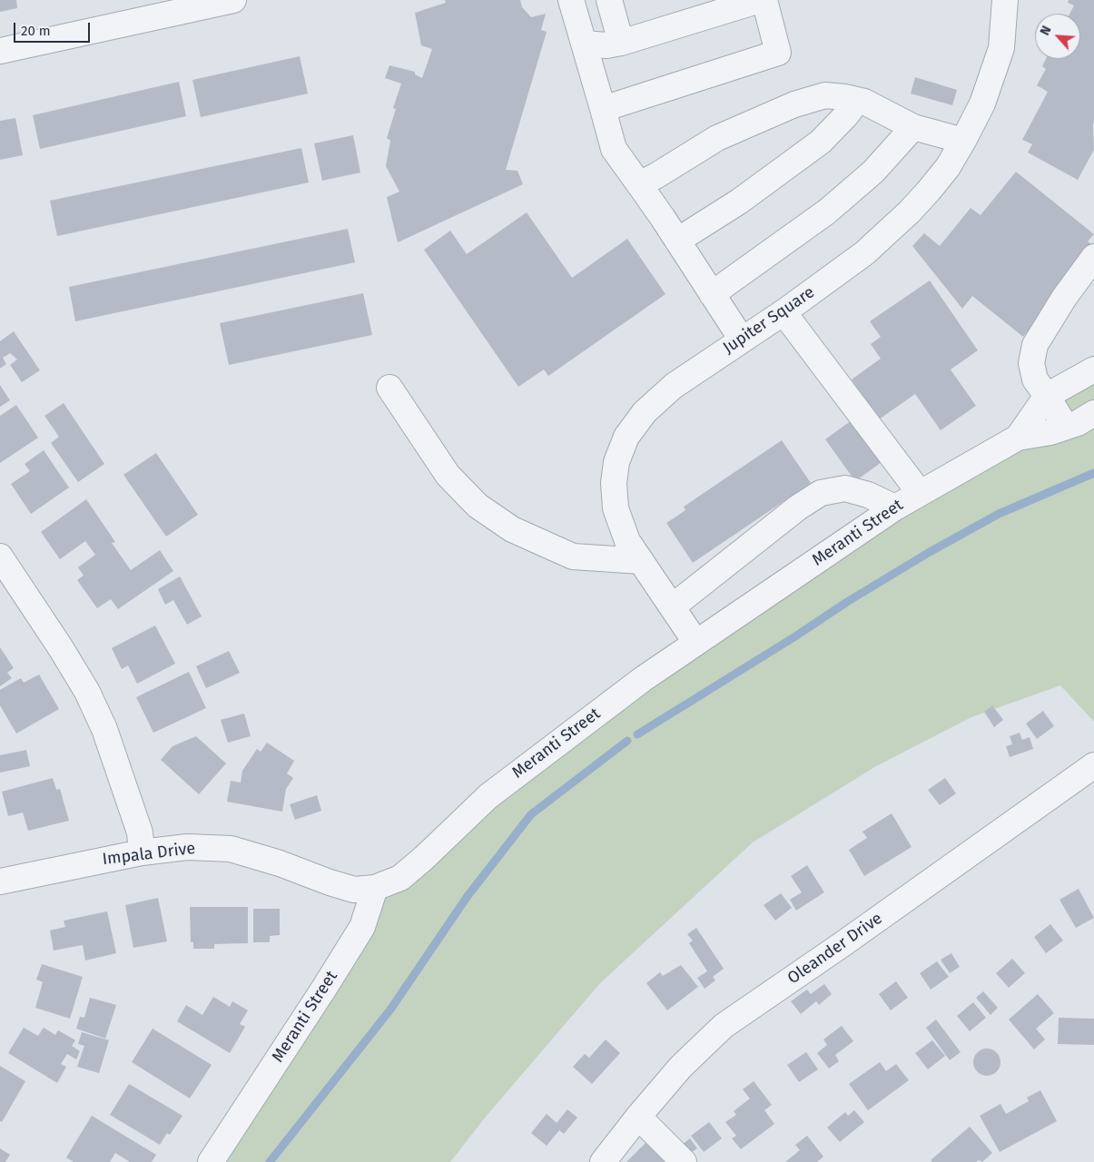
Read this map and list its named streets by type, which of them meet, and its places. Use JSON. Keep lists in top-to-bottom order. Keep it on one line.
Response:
{"streets":{"street":["Jupiter Square","Meranti Street","Impala Drive","Oleander Drive"]},"crossings":[["Jupiter Square","Meranti Street"],["Meranti Street","Impala Drive"]],"scale_bar":"20 m","north":"top left"}
